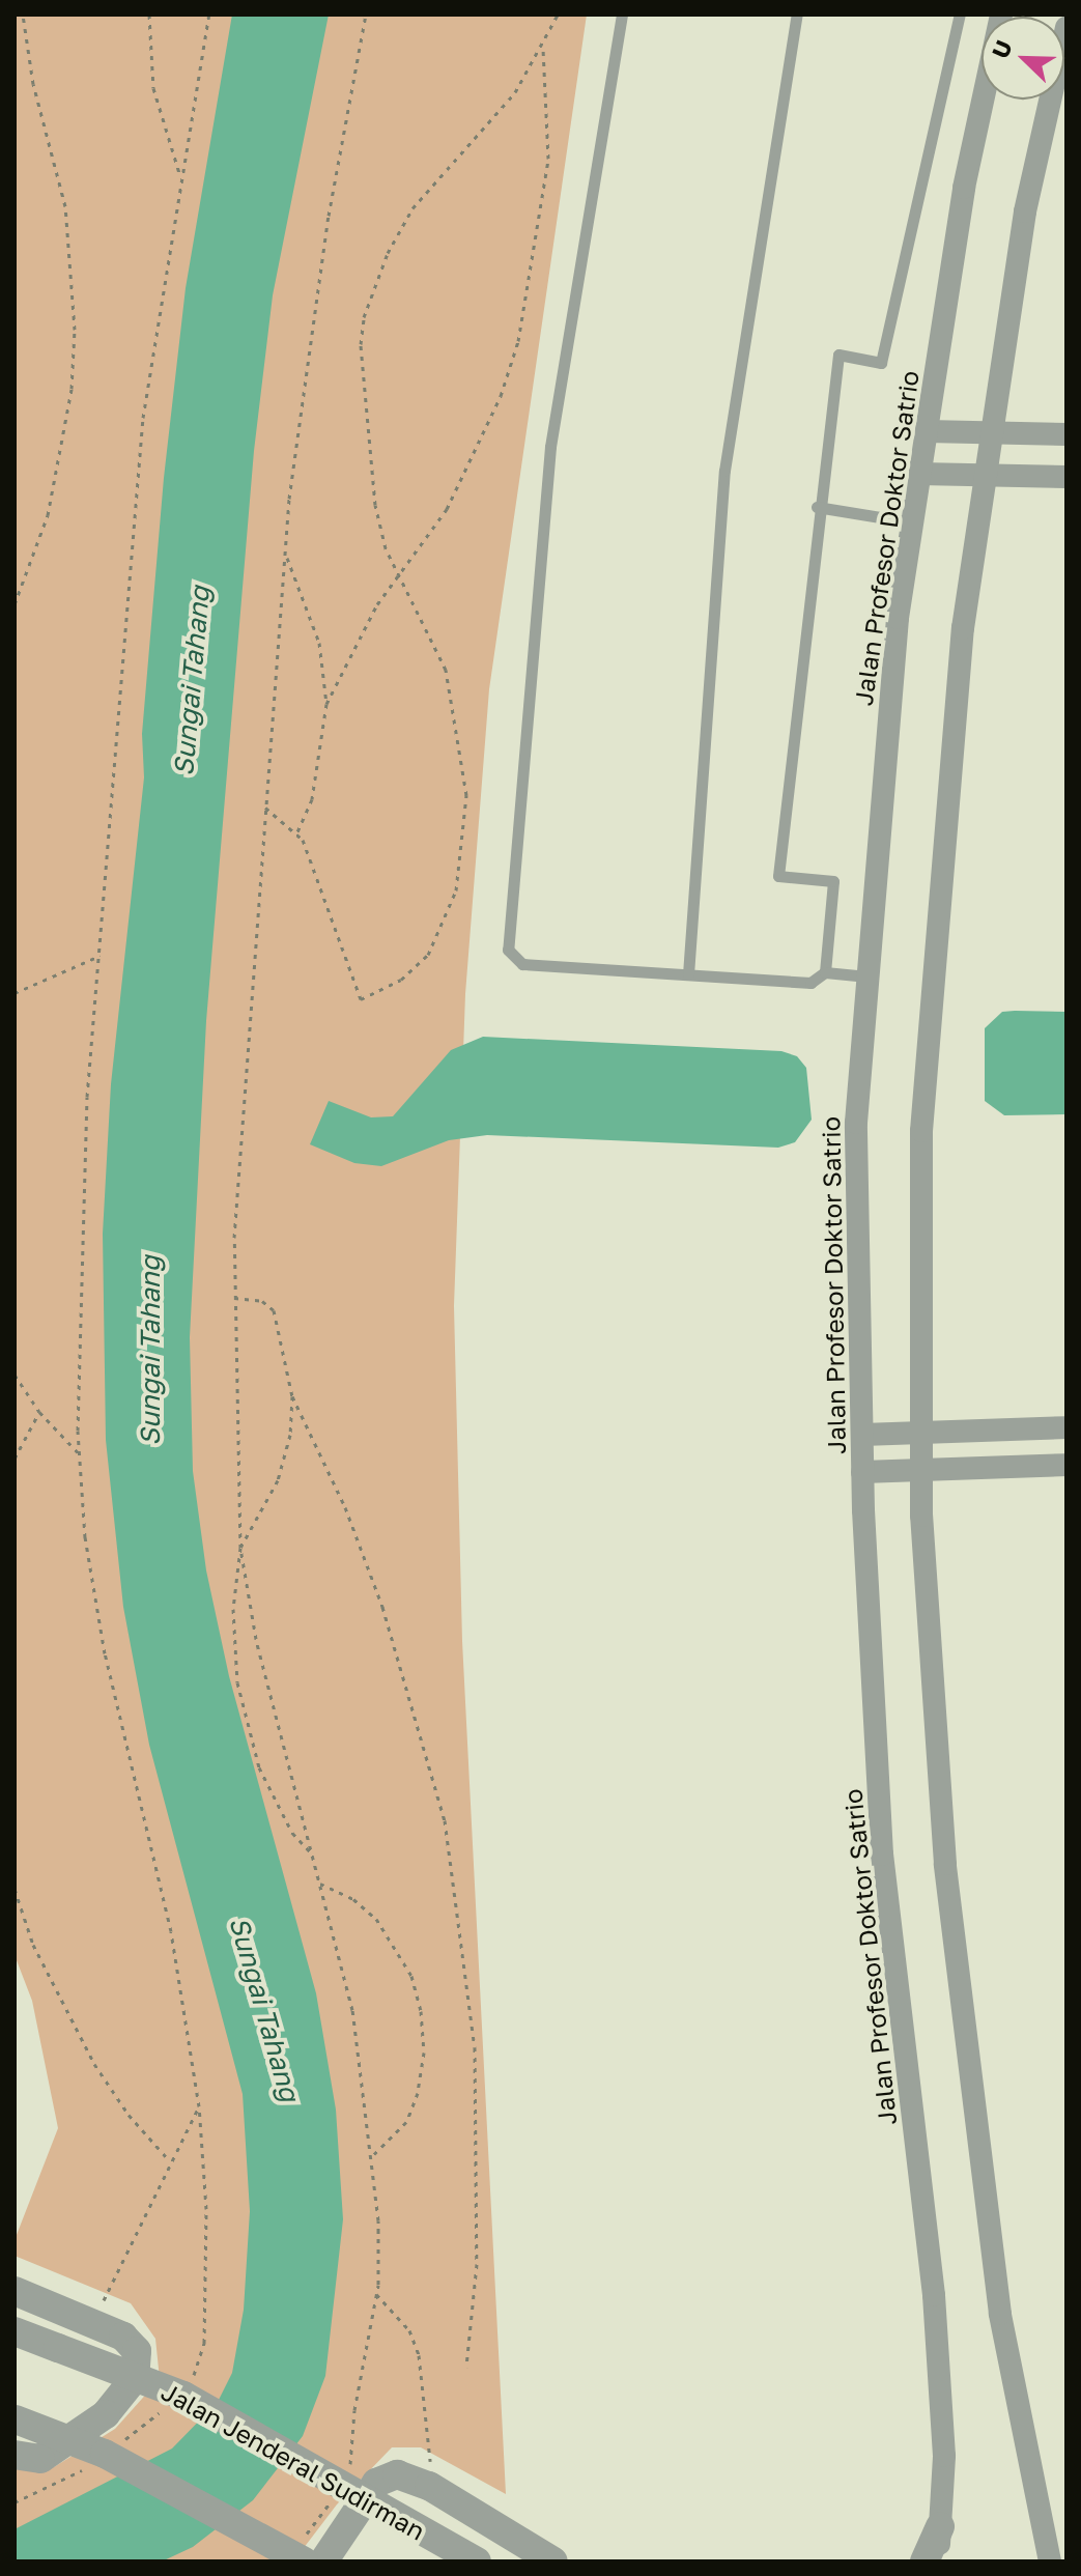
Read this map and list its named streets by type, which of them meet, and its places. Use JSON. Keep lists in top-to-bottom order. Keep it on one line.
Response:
{"streets":{"street":["Jalan Profesor Doktor Satrio","Jalan Jenderal Sudirman"]},"water":["Sungai Tahang"],"north":"top left"}
